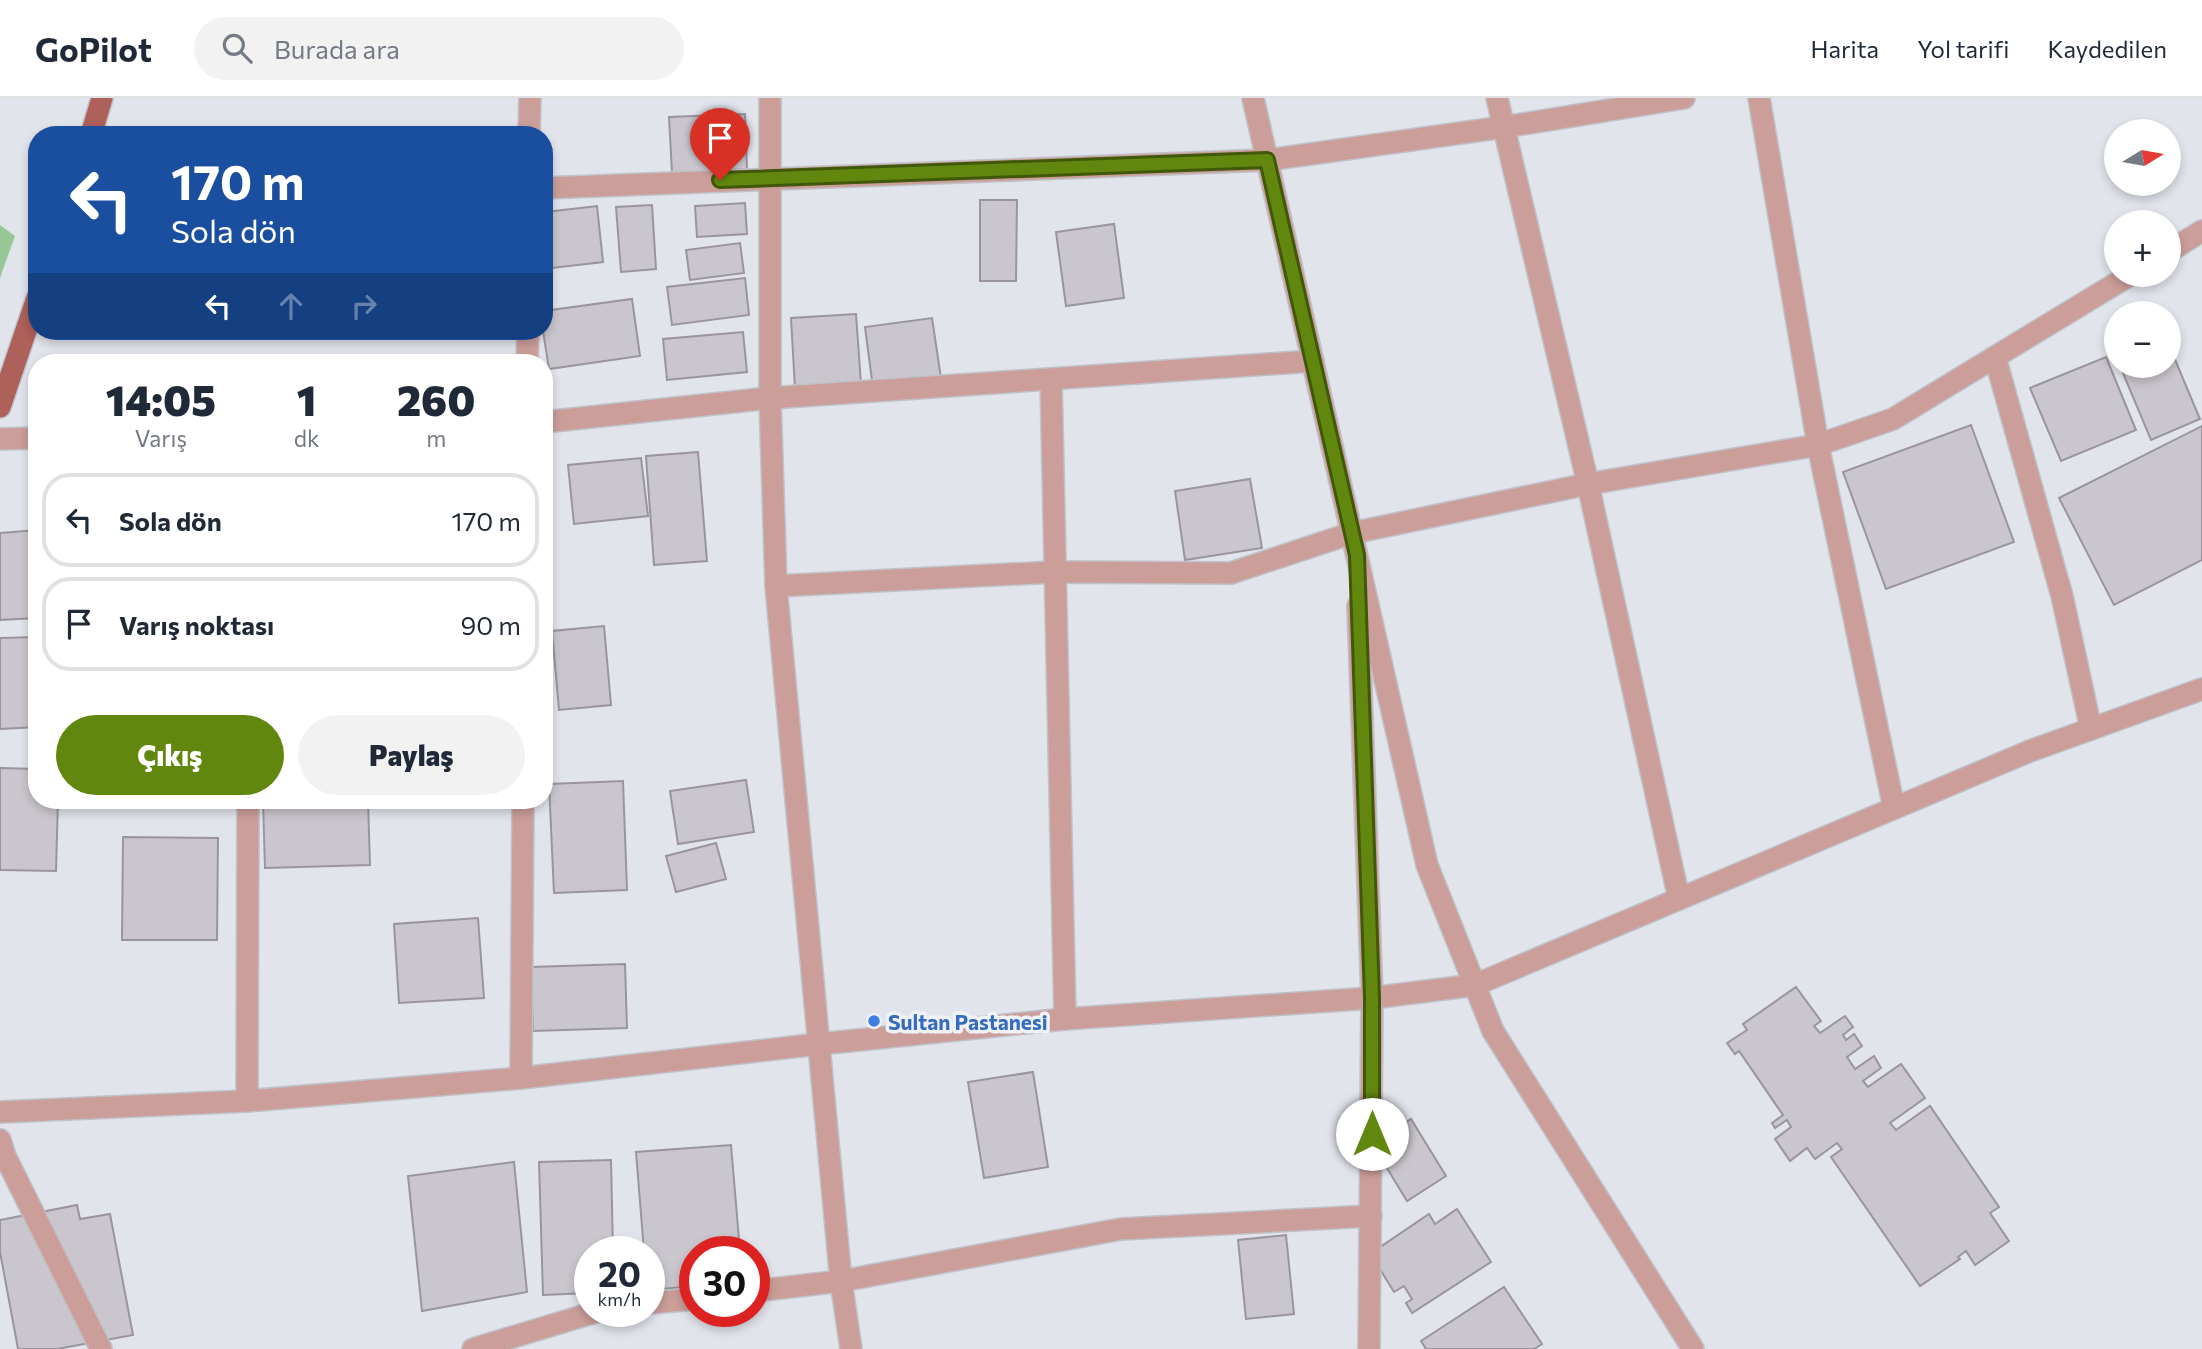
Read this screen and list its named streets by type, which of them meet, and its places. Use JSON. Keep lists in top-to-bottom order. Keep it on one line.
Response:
{"places":["Sultan Pastanesi"],"north":"right","page":{"header":"GoPilot","search":"Burada ara","nav":["Harita","Yol tarifi","Kaydedilen"],"map_buttons":["+","−"],"turn":["170 m","Sola dön"],"eta":["14:05","Varış","1","dk","260","m"],"list":[{"name":"Sola dön","value":"170 m"},{"name":"Varış noktası","value":"90 m"}],"buttons":["Çıkış","Paylaş"],"speed":"20 km/h","limit":"30"}}
